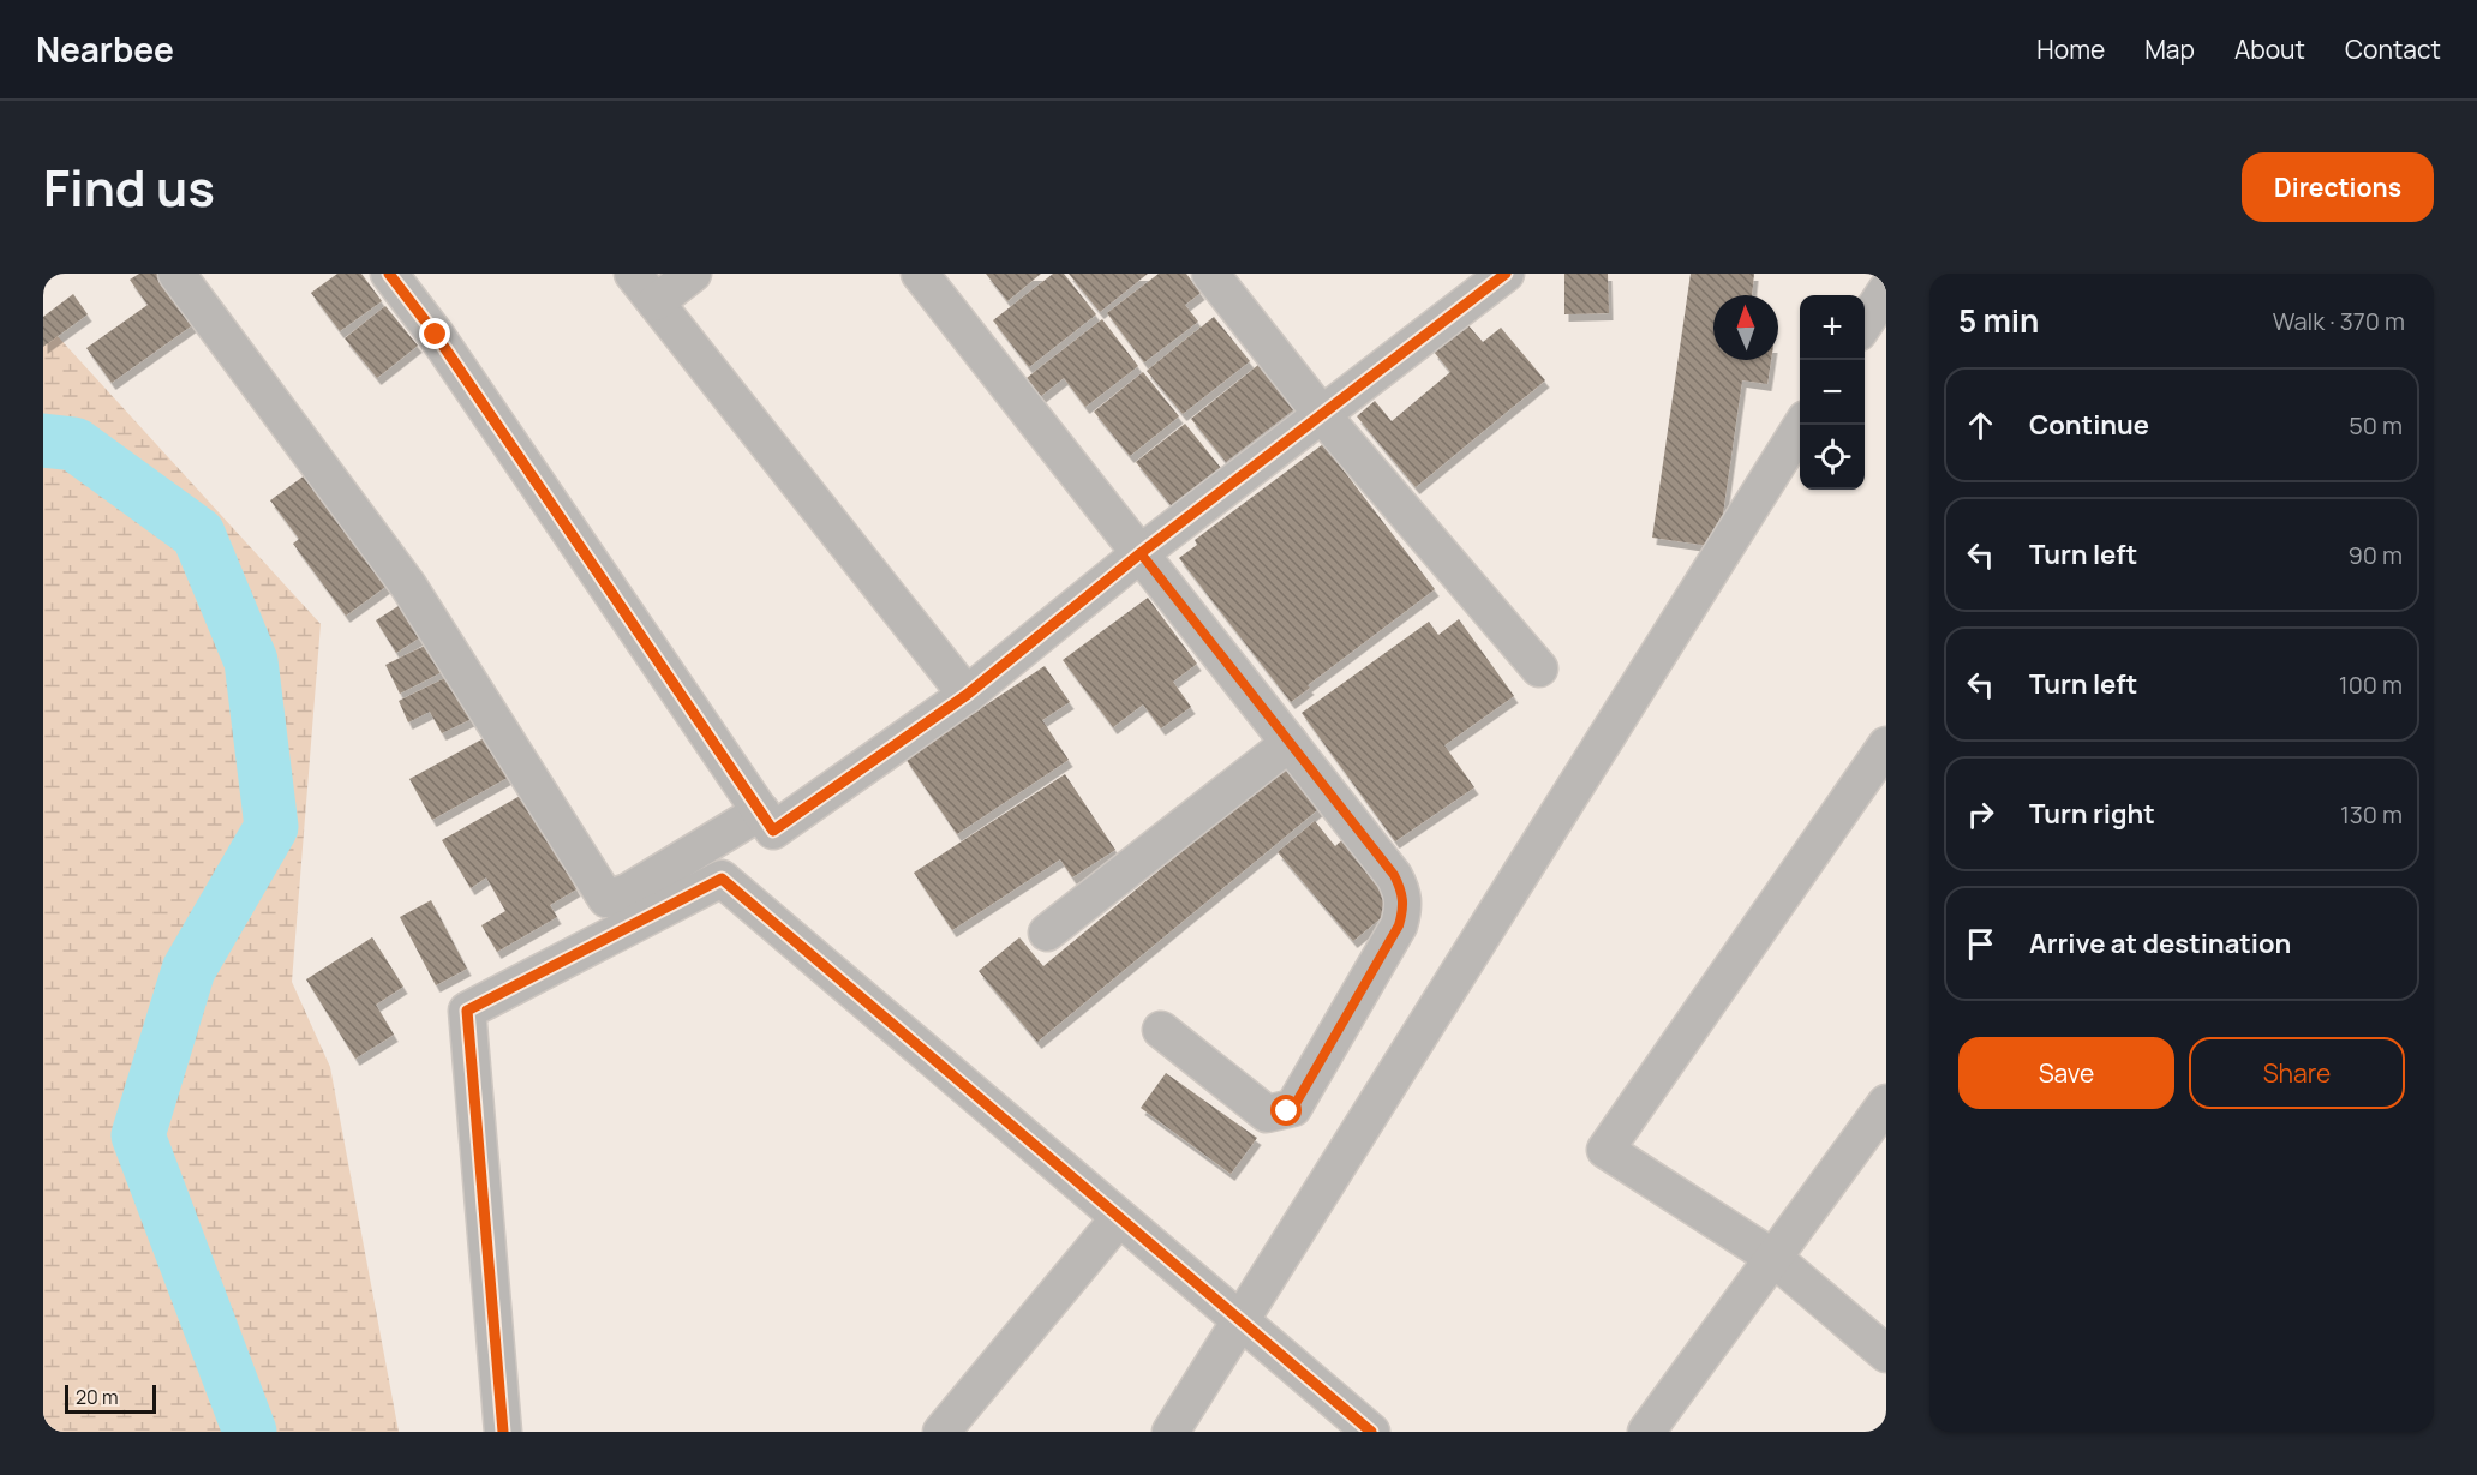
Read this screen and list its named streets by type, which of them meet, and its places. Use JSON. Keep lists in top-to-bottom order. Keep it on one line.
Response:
{"scale_bar":"20 m","north":"top","page":{"header":"Nearbee","nav":["Home","Map","About","Contact"],"title":"Find us","buttons":["Directions",["Save","Share"]],"heading":["5 min","Walk · 370 m"],"map_buttons":["+","−"],"list":[["Continue","50 m"],["Turn left","90 m"],["Turn left","100 m"],["Turn right","130 m"],"Arrive at destination"],"scale":"20 m"}}
